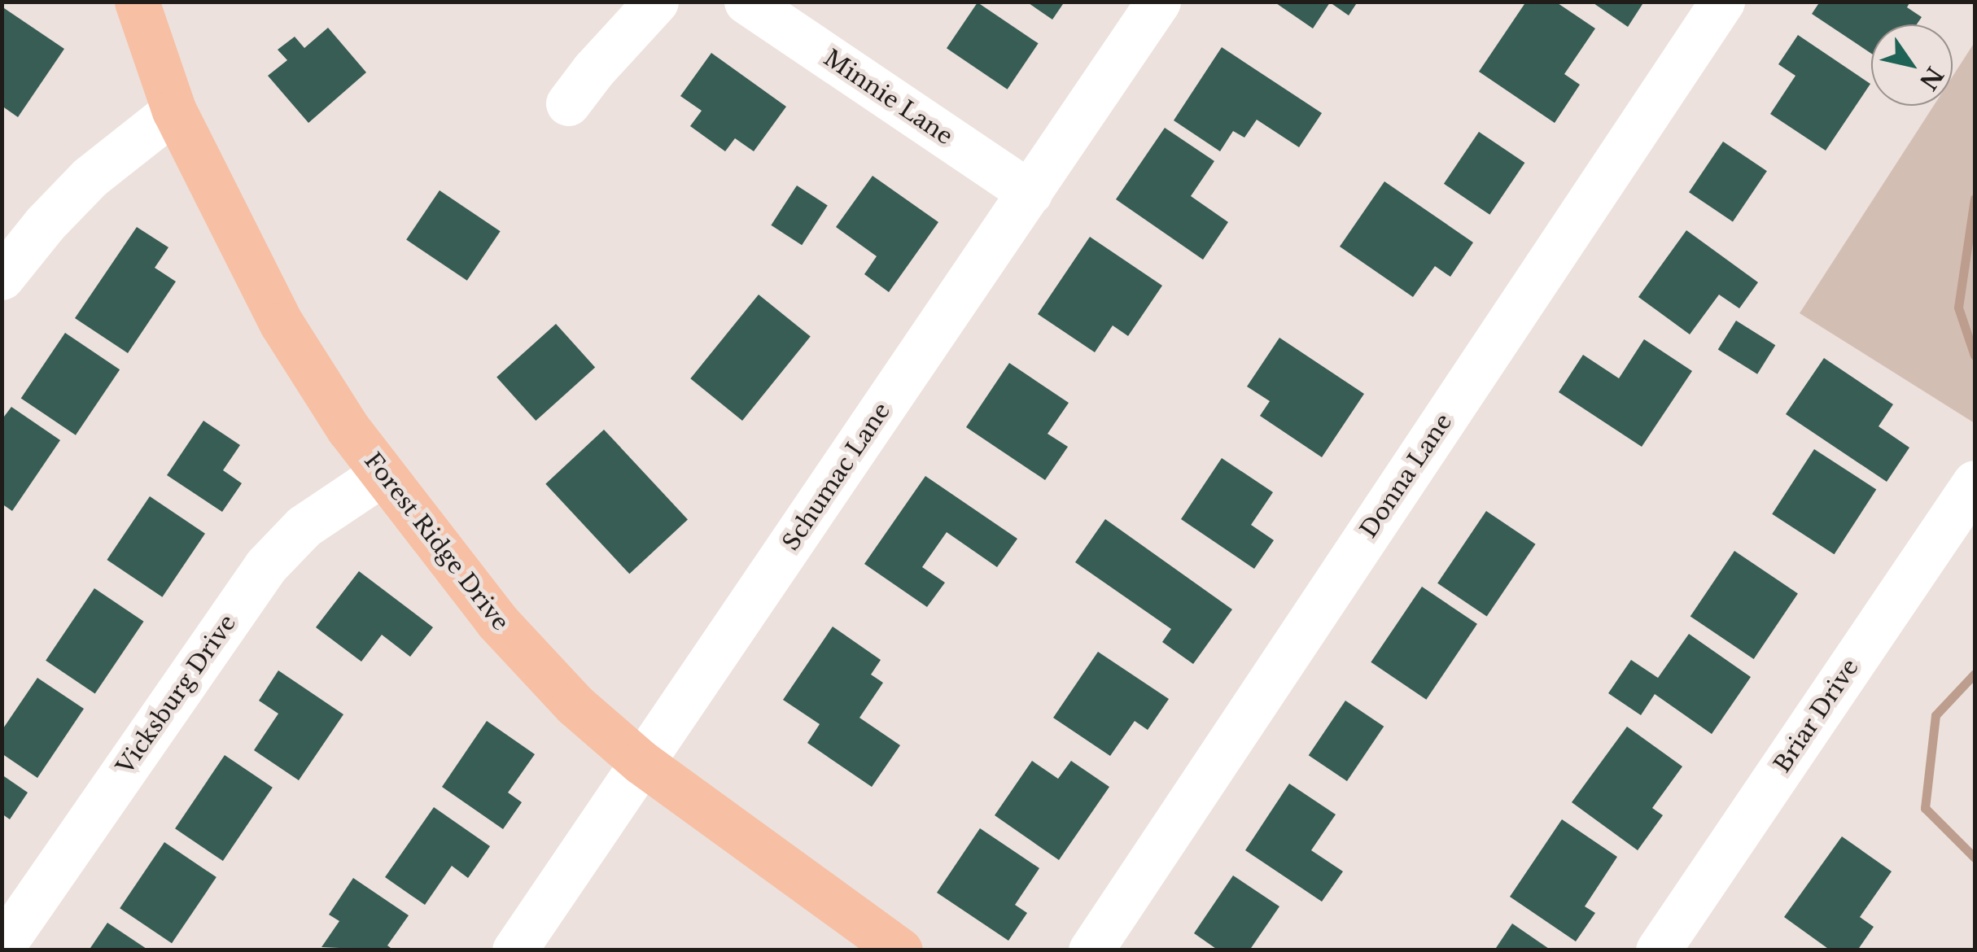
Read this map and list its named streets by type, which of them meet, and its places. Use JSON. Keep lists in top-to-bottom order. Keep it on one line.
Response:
{"streets":{"main road":["Forest Ridge Drive"],"street":["Minnie Lane","Donna Lane","Schumac Lane","Vicksburg Drive","Briar Drive"]},"crossings":[["Minnie Lane","Schumac Lane"],["Schumac Lane","Forest Ridge Drive"],["Forest Ridge Drive","Vicksburg Drive"]],"north":"bottom right"}
